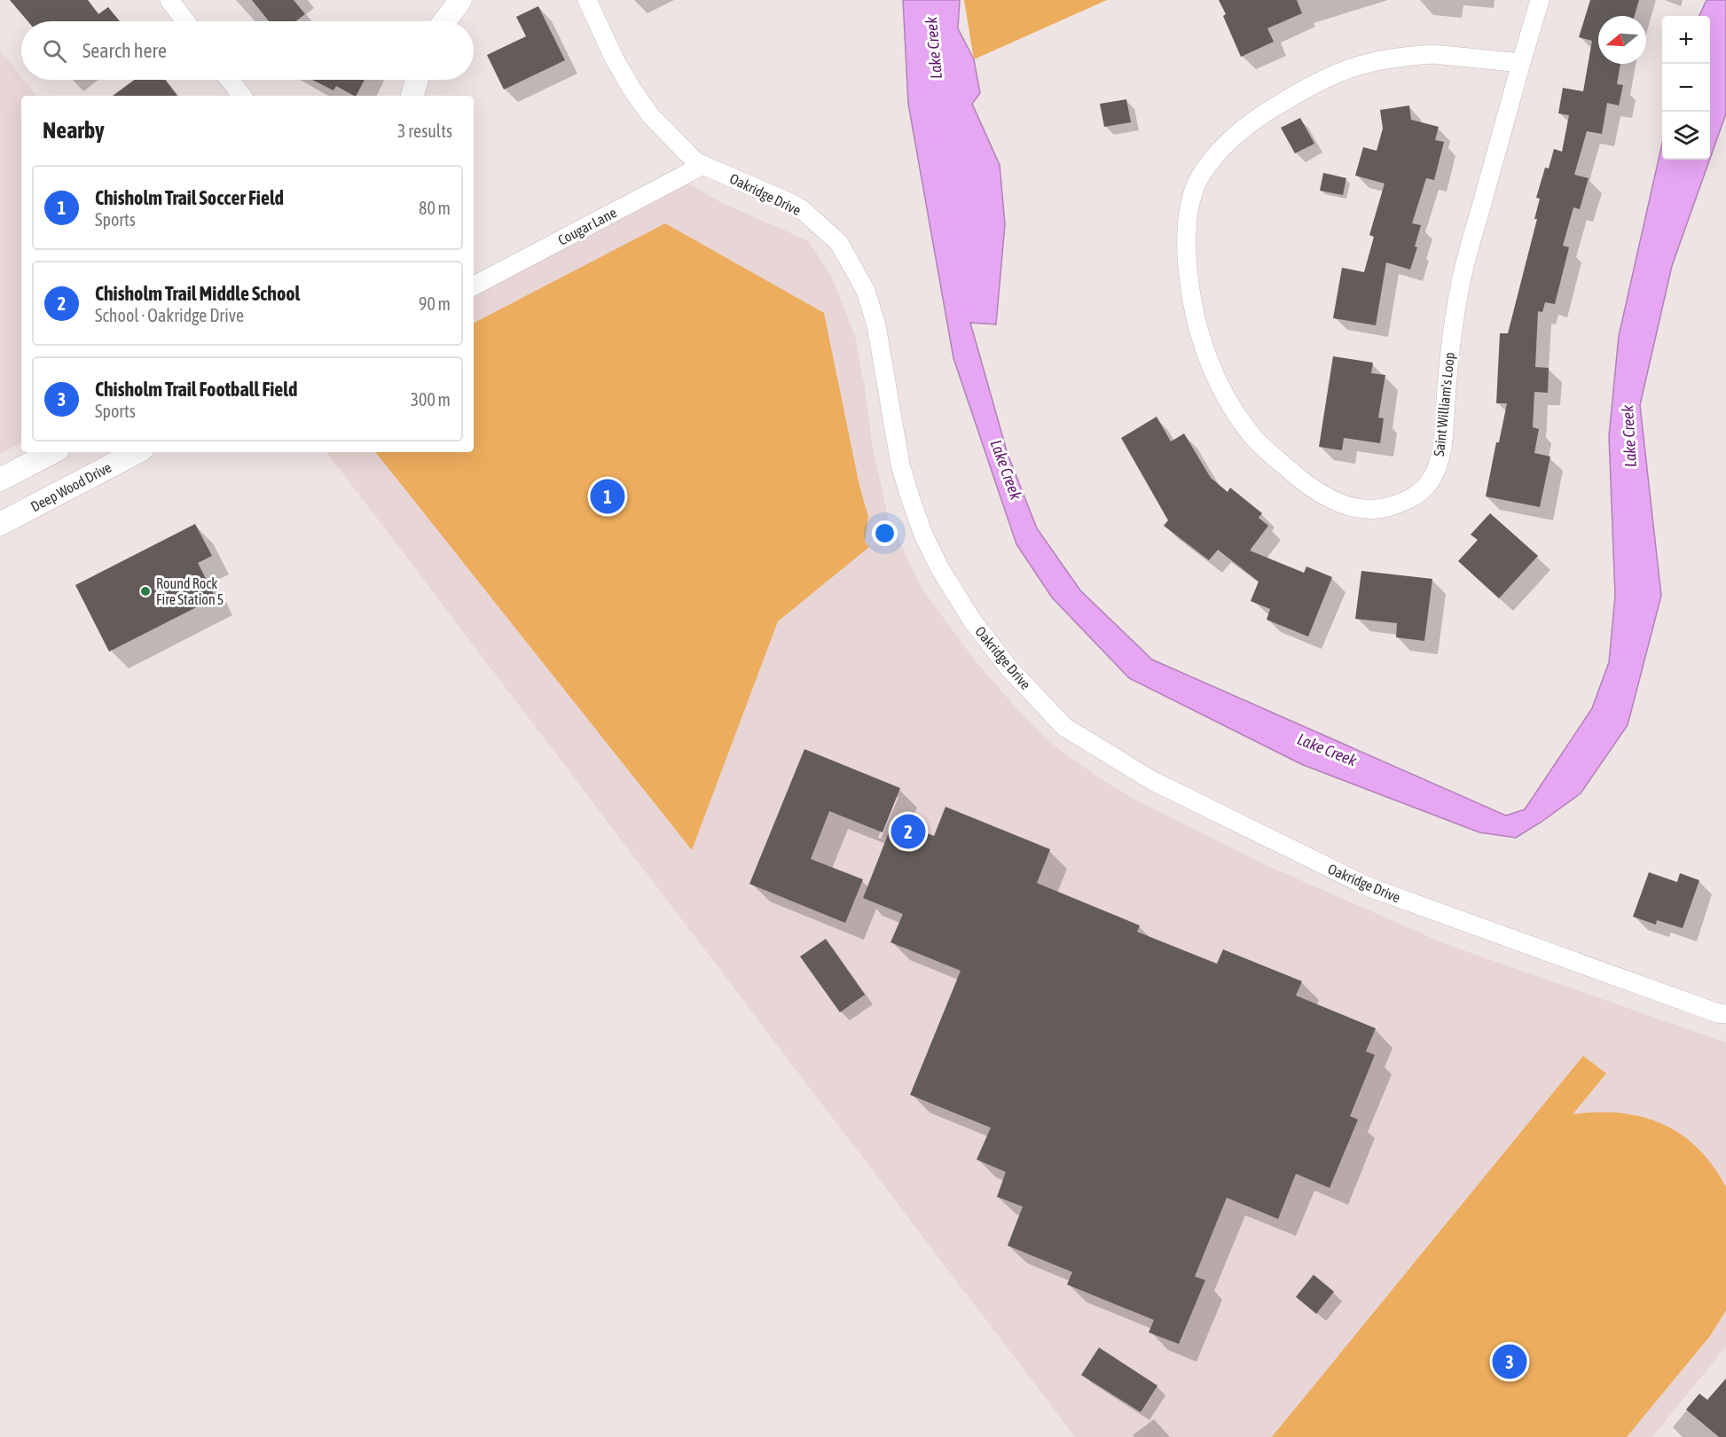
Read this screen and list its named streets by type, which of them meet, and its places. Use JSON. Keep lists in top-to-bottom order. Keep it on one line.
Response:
{"streets":{"street":["Oakridge Drive","Cougar Lane","Saint William's Loop","Deep Wood Drive"]},"crossings":[["Oakridge Drive","Cougar Lane"]],"water":["Lake Creek"],"places":["Round Rock Fire Station 5"],"north":"left","page":{"map_buttons":["+","−"],"search":"Search here","heading":["Nearby","3 results"],"list":[{"mark":"1","name":"Chisholm Trail Soccer Field","note":"Sports","value":"80 m"},{"mark":"2","name":"Chisholm Trail Middle School","note":"School · Oakridge Drive","value":"90 m"},{"mark":"3","name":"Chisholm Trail Football Field","note":"Sports","value":"300 m"}],"pins":["1","2","3"]}}
